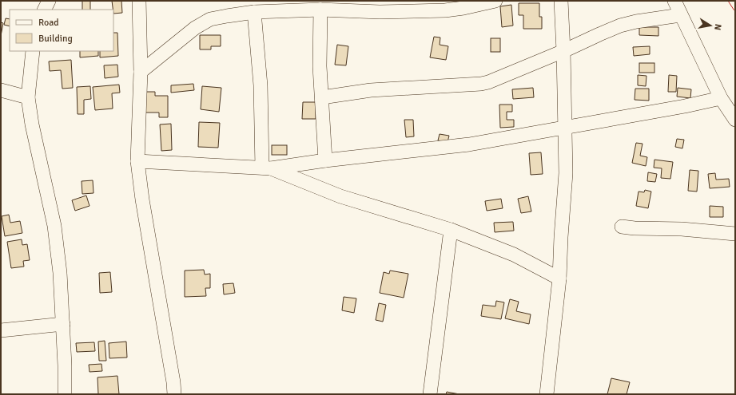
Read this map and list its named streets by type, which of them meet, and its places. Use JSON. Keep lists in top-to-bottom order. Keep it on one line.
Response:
{"legend":["Road","Building"],"north":"right"}
